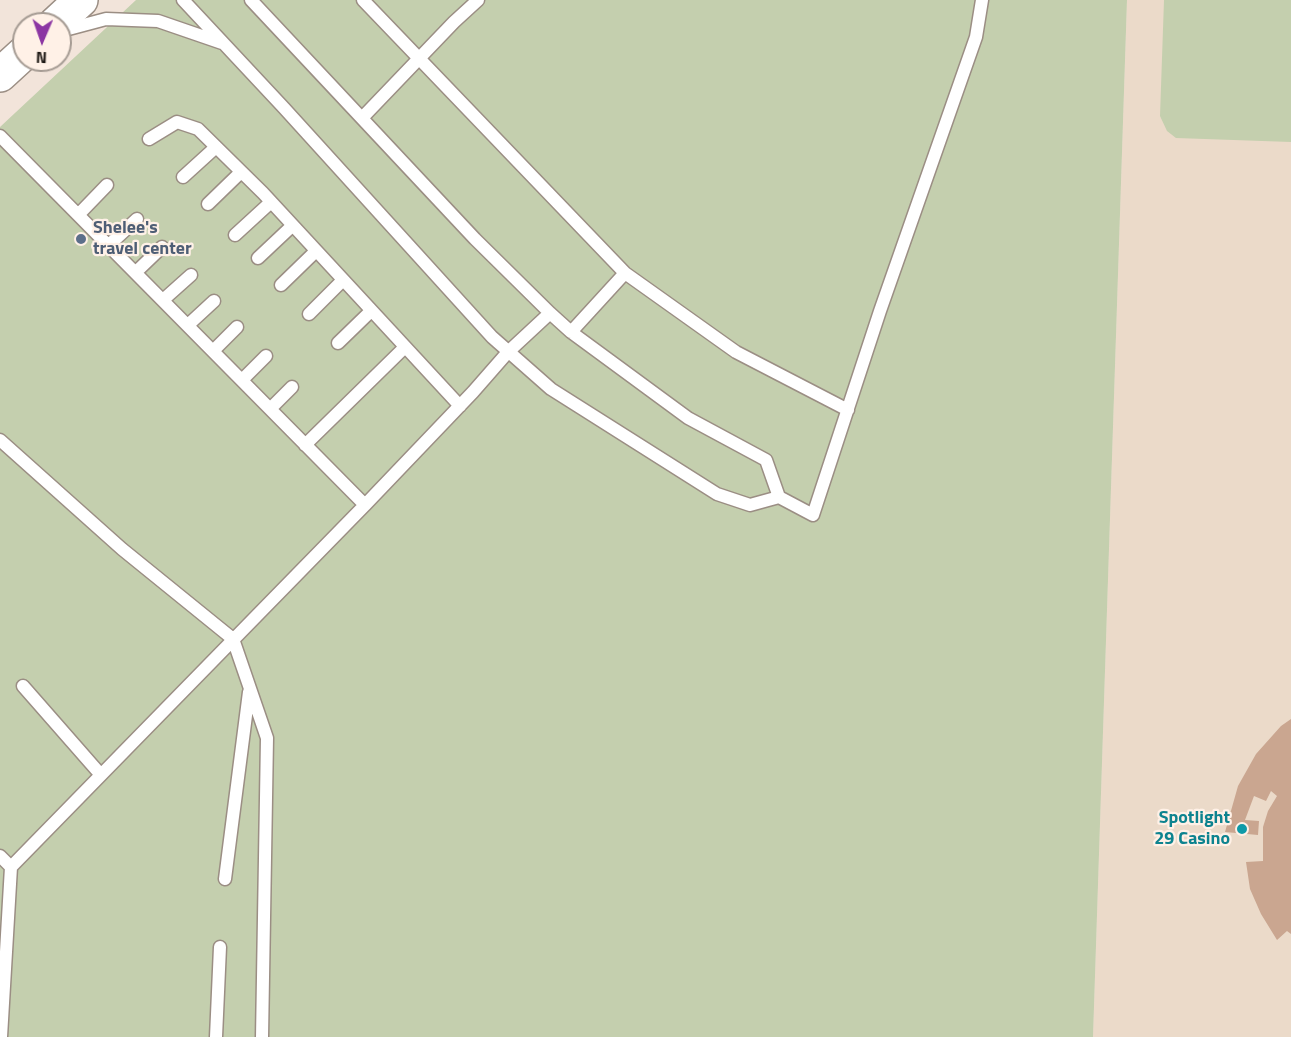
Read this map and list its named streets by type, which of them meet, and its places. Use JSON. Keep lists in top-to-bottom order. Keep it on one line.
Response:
{"places":["Shelee's travel center","Spotlight 29 Casino"],"north":"bottom"}
